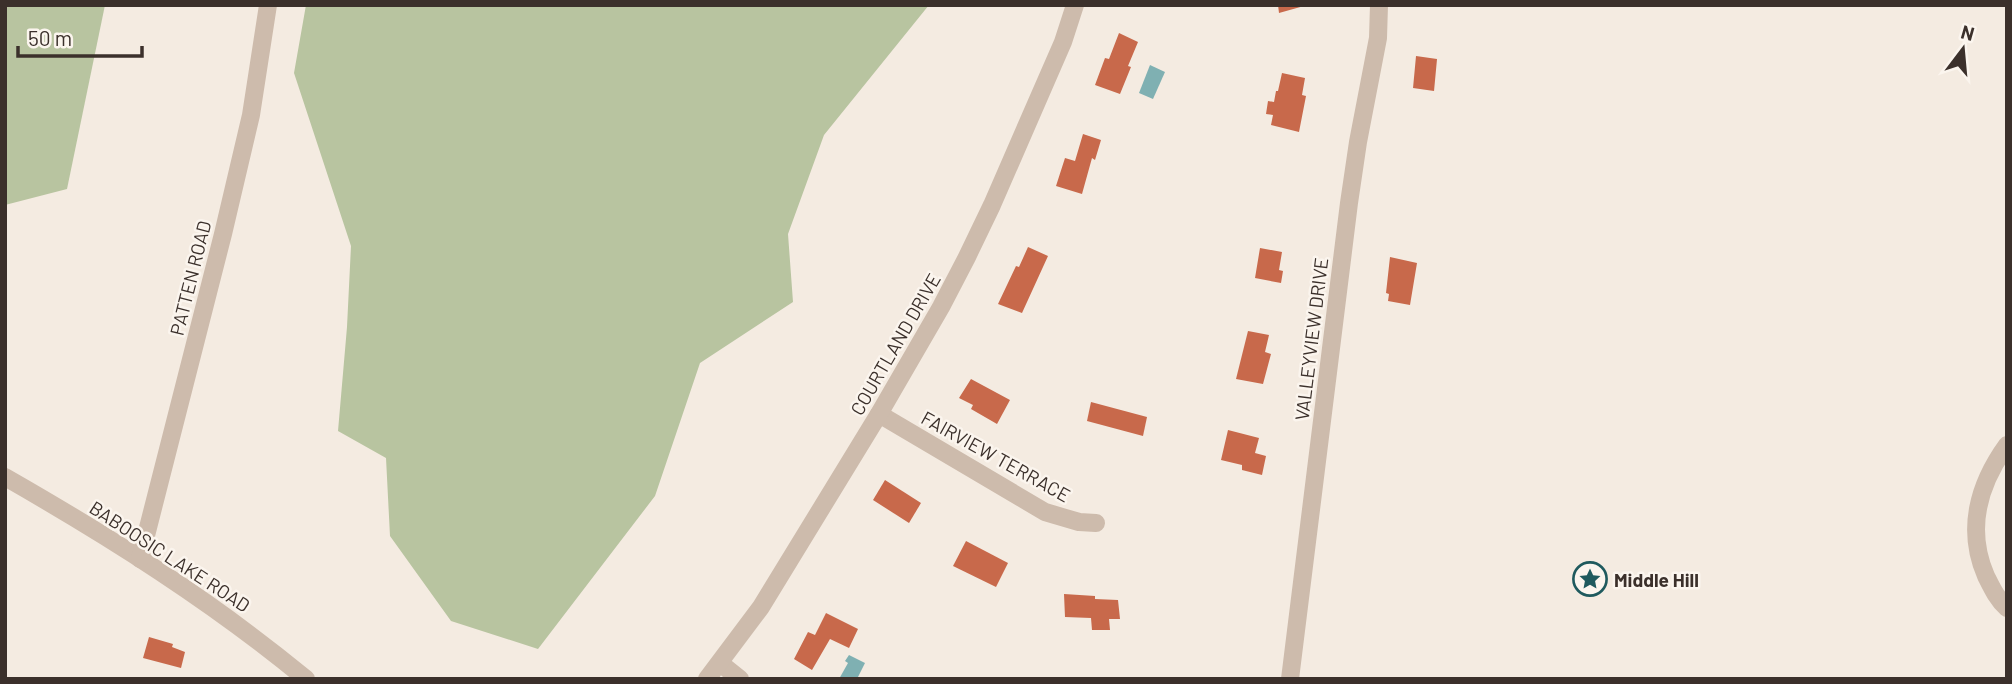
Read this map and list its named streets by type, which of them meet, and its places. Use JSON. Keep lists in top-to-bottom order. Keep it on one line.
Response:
{"streets":{"street":["PATTEN ROAD","VALLEYVIEW DRIVE","COURTLAND DRIVE","FAIRVIEW TERRACE","BABOOSIC LAKE ROAD"]},"crossings":[["PATTEN ROAD","BABOOSIC LAKE ROAD"],["COURTLAND DRIVE","FAIRVIEW TERRACE"]],"places":{"place":["Middle Hill"]},"scale_bar":"50 m","north":"top"}
